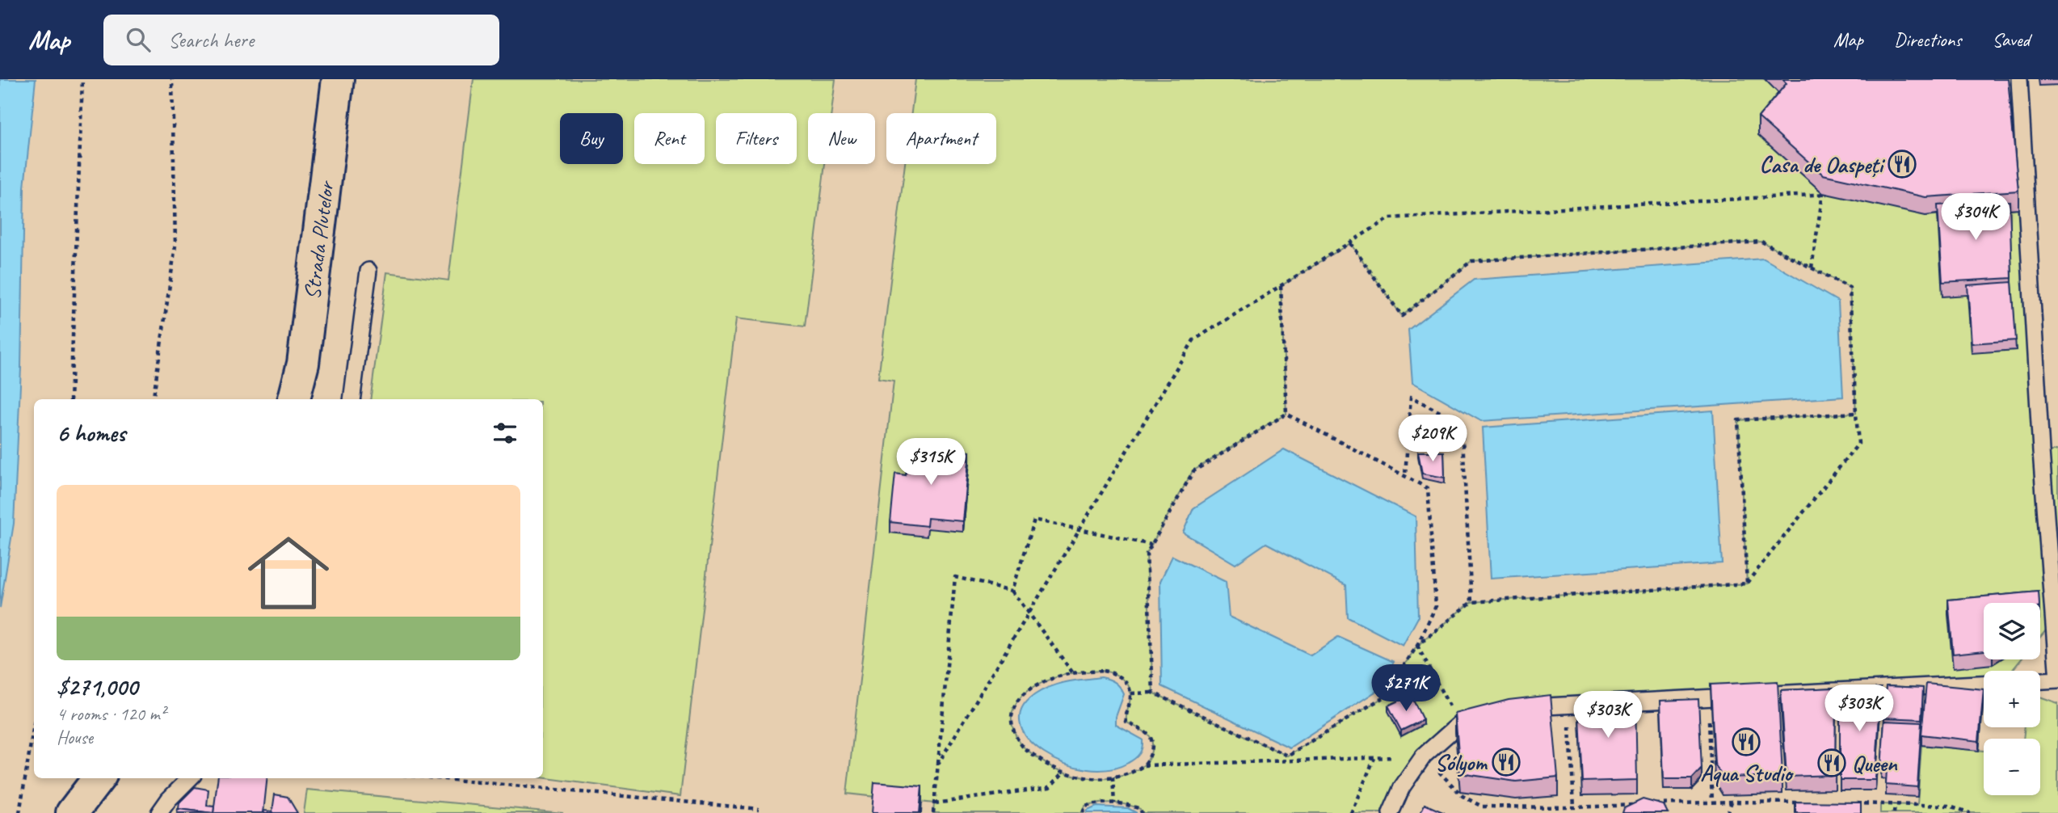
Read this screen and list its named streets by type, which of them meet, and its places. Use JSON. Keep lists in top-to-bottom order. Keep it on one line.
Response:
{"streets":{"street":["Strada Plutelor"]},"places":{"restaurant":["Casa de Oaspeți","Aqua Studio","Sólyom","Queen"]},"page":{"header":"Map","search":"Search here","nav":["Map","Directions","Saved"],"chip":["Buy","Rent","Filters","New","Apartment"],"price":["$304K","$209K","$315K","$271K","$303K","$303K"],"heading":"6 homes","list":[{"name":"$271,000","note":"4 rooms · 120 m² · House"}],"map_buttons":["+","−"]}}
